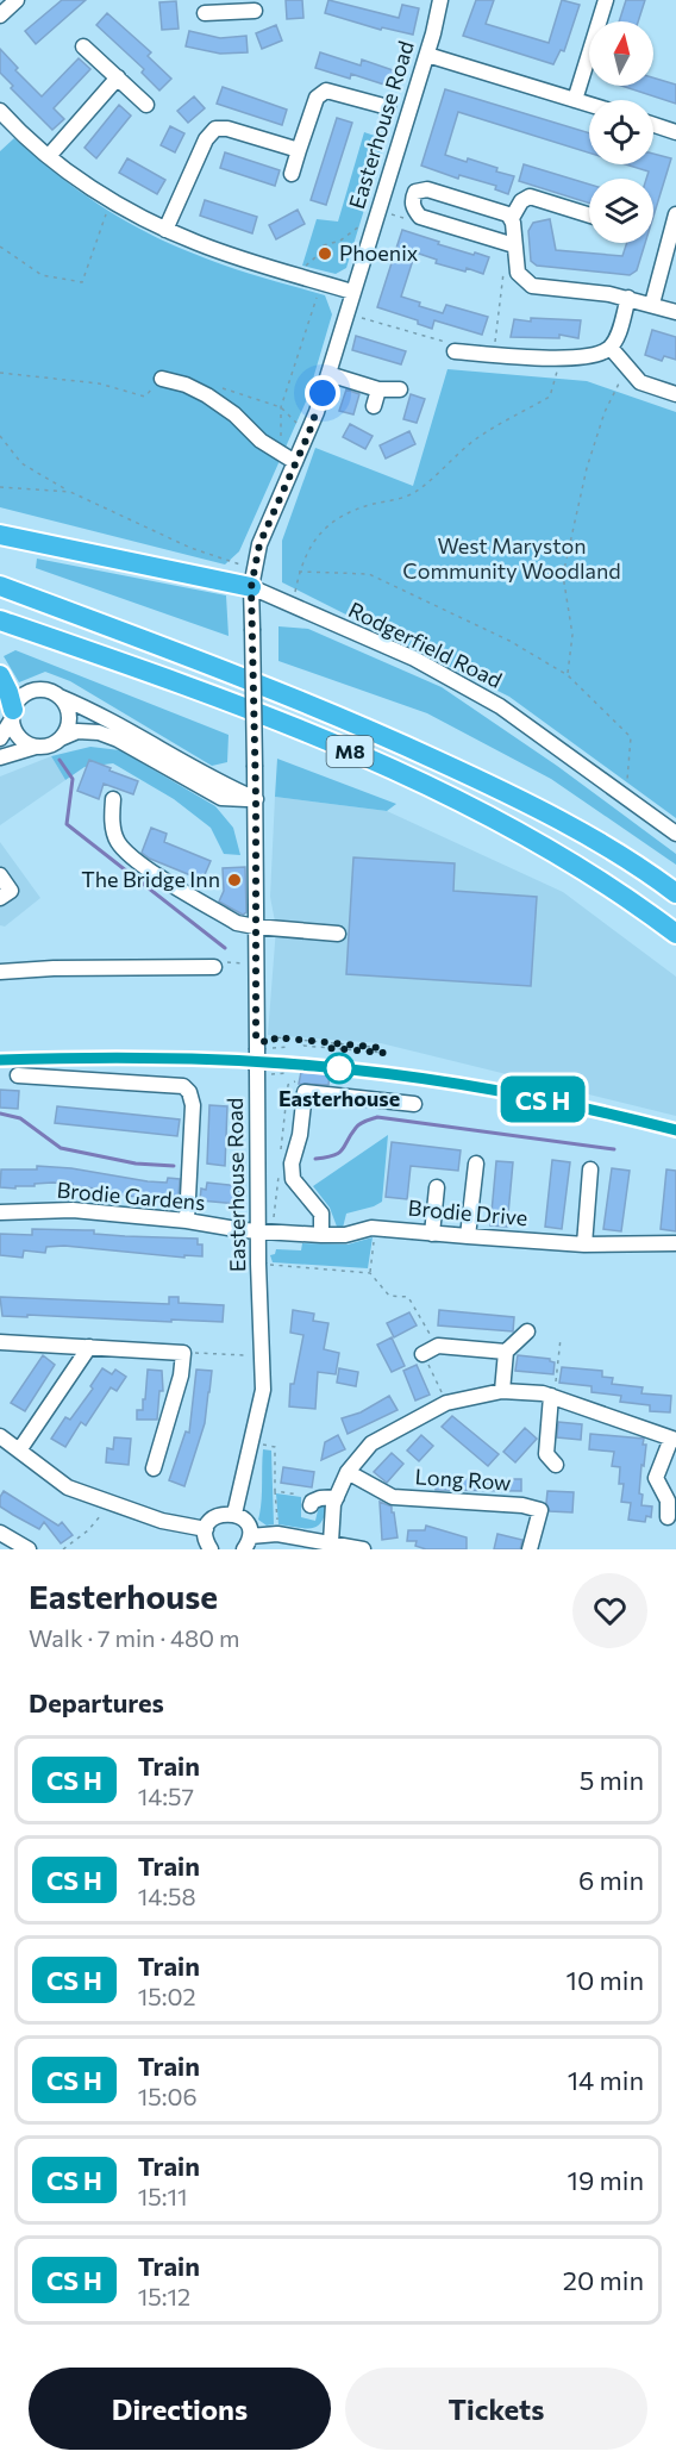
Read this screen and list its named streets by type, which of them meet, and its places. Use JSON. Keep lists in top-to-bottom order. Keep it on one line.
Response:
{"streets":{"highway":["M8"],"street":["Easterhouse Road","Rodgerfield Road","Brodie Gardens","Brodie Drive","Long Row"]},"crossings":[["Easterhouse Road","Rodgerfield Road"],["Easterhouse Road","Brodie Gardens"],["Easterhouse Road","Brodie Drive"],["Brodie Gardens","Brodie Drive"]],"parks":["West Maryston Community Woodland"],"places":["Phoenix","The Bridge Inn","Easterhouse"],"north":"top","page":{"on_map":"CS H","heading":[["Easterhouse","Walk · 7 min · 480 m"],"Departures"],"list":[{"mark":"CS H","name":"Train","note":"14:57","value":"5 min"},{"mark":"CS H","name":"Train","note":"14:58","value":"6 min"},{"mark":"CS H","name":"Train","note":"15:02","value":"10 min"},{"mark":"CS H","name":"Train","note":"15:06","value":"14 min"},{"mark":"CS H","name":"Train","note":"15:11","value":"19 min"},{"mark":"CS H","name":"Train","note":"15:12","value":"20 min"}],"buttons":["Directions","Tickets"]}}
